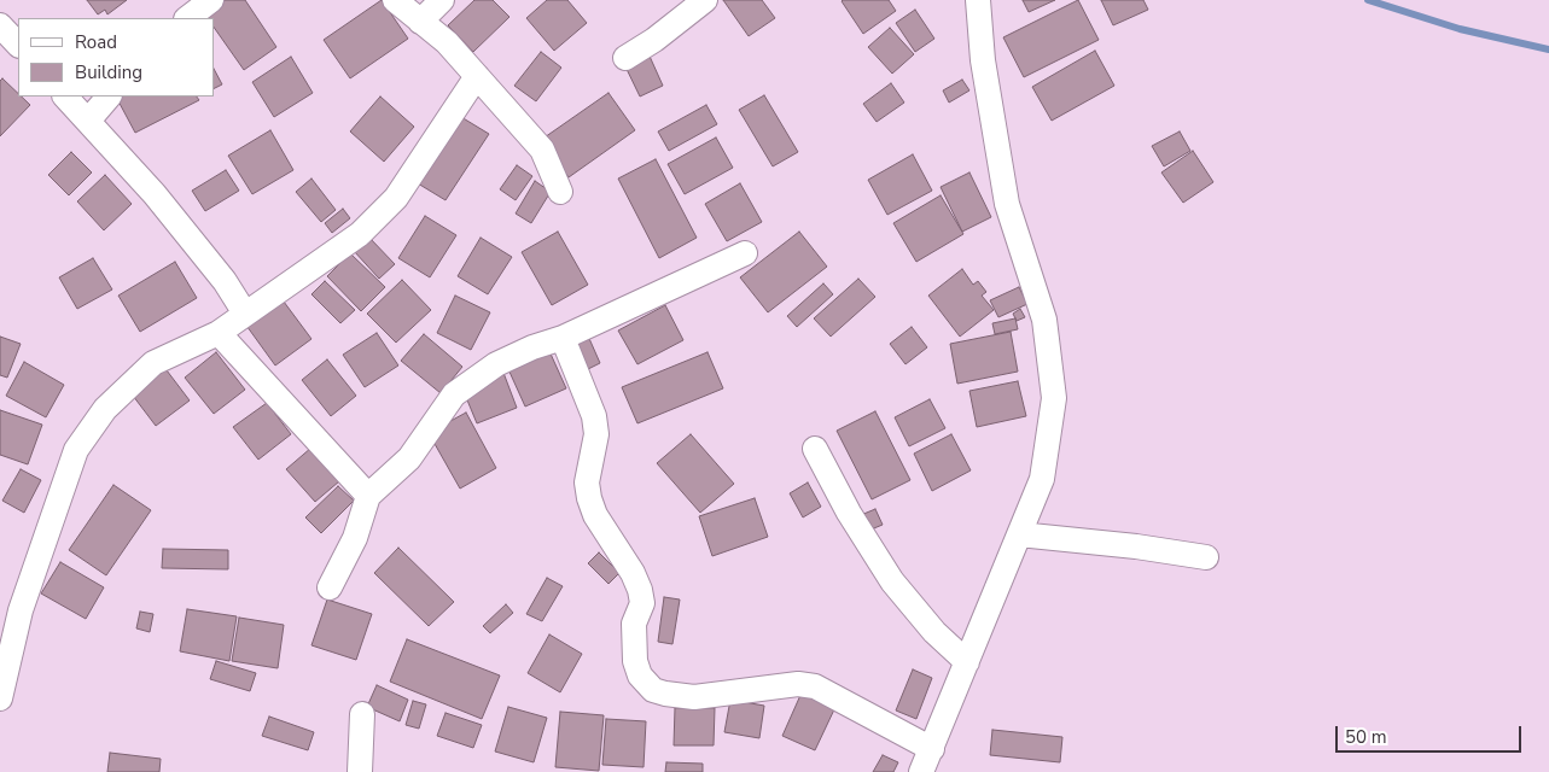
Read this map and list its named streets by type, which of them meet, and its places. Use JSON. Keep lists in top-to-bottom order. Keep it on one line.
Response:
{"legend":["Road","Building"],"scale_bar":"50 m"}
